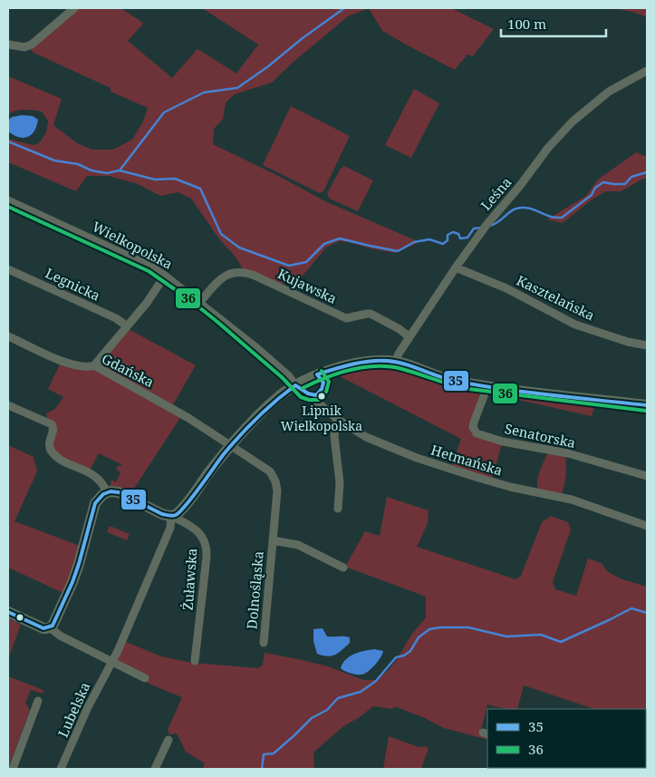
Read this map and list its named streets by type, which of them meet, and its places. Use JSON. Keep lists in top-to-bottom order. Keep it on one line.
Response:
{"streets":{"street":["Leśna","Wielkopolska","Legnicka","Kujawska","Kasztelańska","Gdańska","Senatorska","Hetmańska","Żuławska","Dolnośląska","Lubelska"]},"crossings":[["Leśna","Kujawska"],["Leśna","Kasztelańska"],["Wielkopolska","Kujawska"],["Wielkopolska","Hetmańska"],["Gdańska","Dolnośląska"],["Żuławska","Lubelska"]],"places":["Lipnik Wielkopolska"],"lines":["transit line 36","transit line 35"],"legend":["35","36"],"scale_bar":"100 m"}
